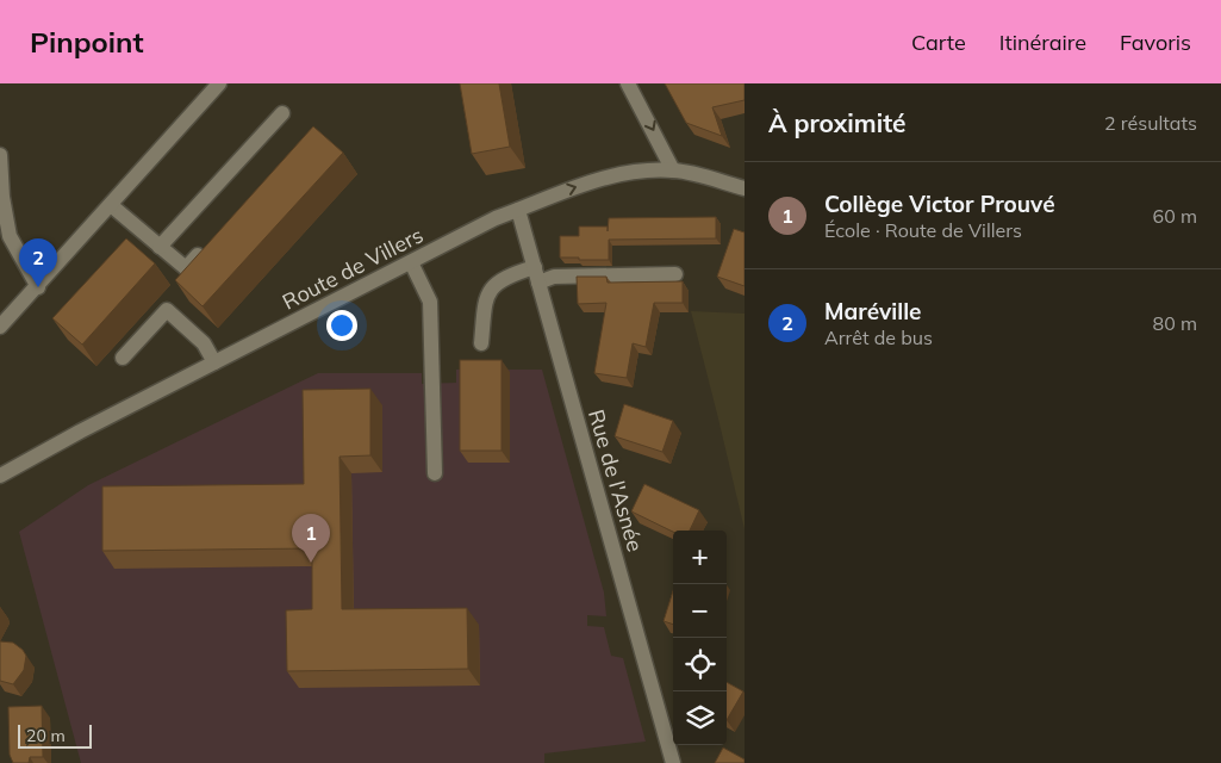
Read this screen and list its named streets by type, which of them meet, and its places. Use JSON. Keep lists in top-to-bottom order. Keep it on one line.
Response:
{"streets":{"street":["Route de Villers","Rue de l'Asnée"]},"crossings":[["Route de Villers","Rue de l'Asnée"]],"scale_bar":"20 m","page":{"header":"Pinpoint","nav":["Carte","Itinéraire","Favoris"],"heading":["À proximité","2 résultats"],"list":[{"mark":"1","name":"Collège Victor Prouvé","note":"École · Route de Villers","value":"60 m"},{"mark":"2","name":"Maréville","note":"Arrêt de bus","value":"80 m"}],"pins":["2","1"],"map_buttons":["+","−"],"scale":"20 m"}}
